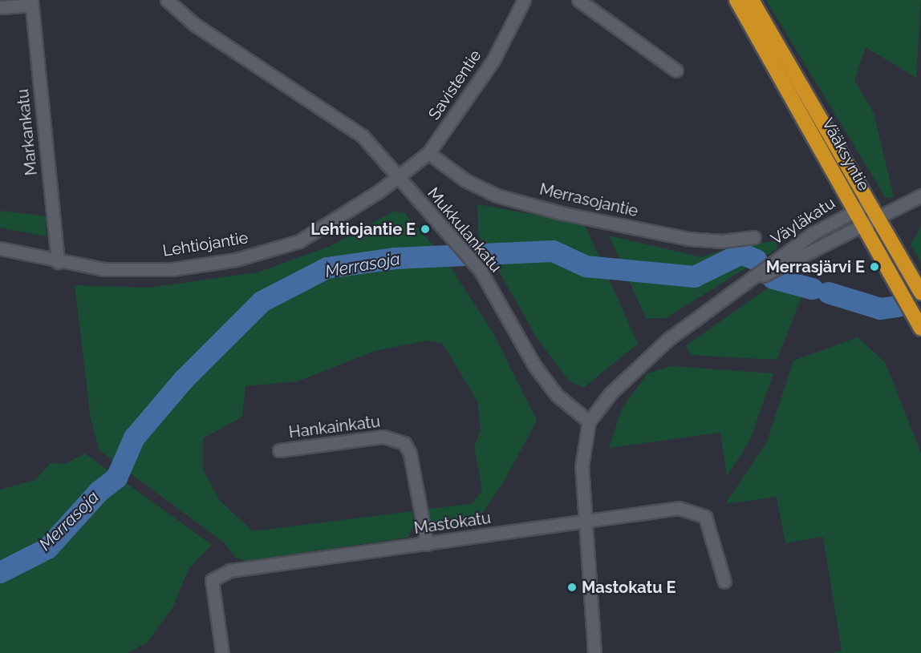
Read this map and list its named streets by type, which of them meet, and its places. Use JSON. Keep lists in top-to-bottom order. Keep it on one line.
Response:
{"streets":{"highway":["Vääksyntie"],"street":["Savistentie","Markankatu","Merrasojantie","Väyläkatu","Mukkulankatu","Lehtiojantie","Hankainkatu","Mastokatu"]},"crossings":[["Savistentie","Merrasojantie"],["Savistentie","Mukkulankatu"],["Savistentie","Lehtiojantie"],["Markankatu","Lehtiojantie"],["Vääksyntie","Väyläkatu"],["Väyläkatu","Mukkulankatu"],["Mukkulankatu","Lehtiojantie"],["Hankainkatu","Mastokatu"]],"water":["Merrasoja"],"places":["Lehtiojantie E","Merrasjärvi E","Mastokatu E"]}
